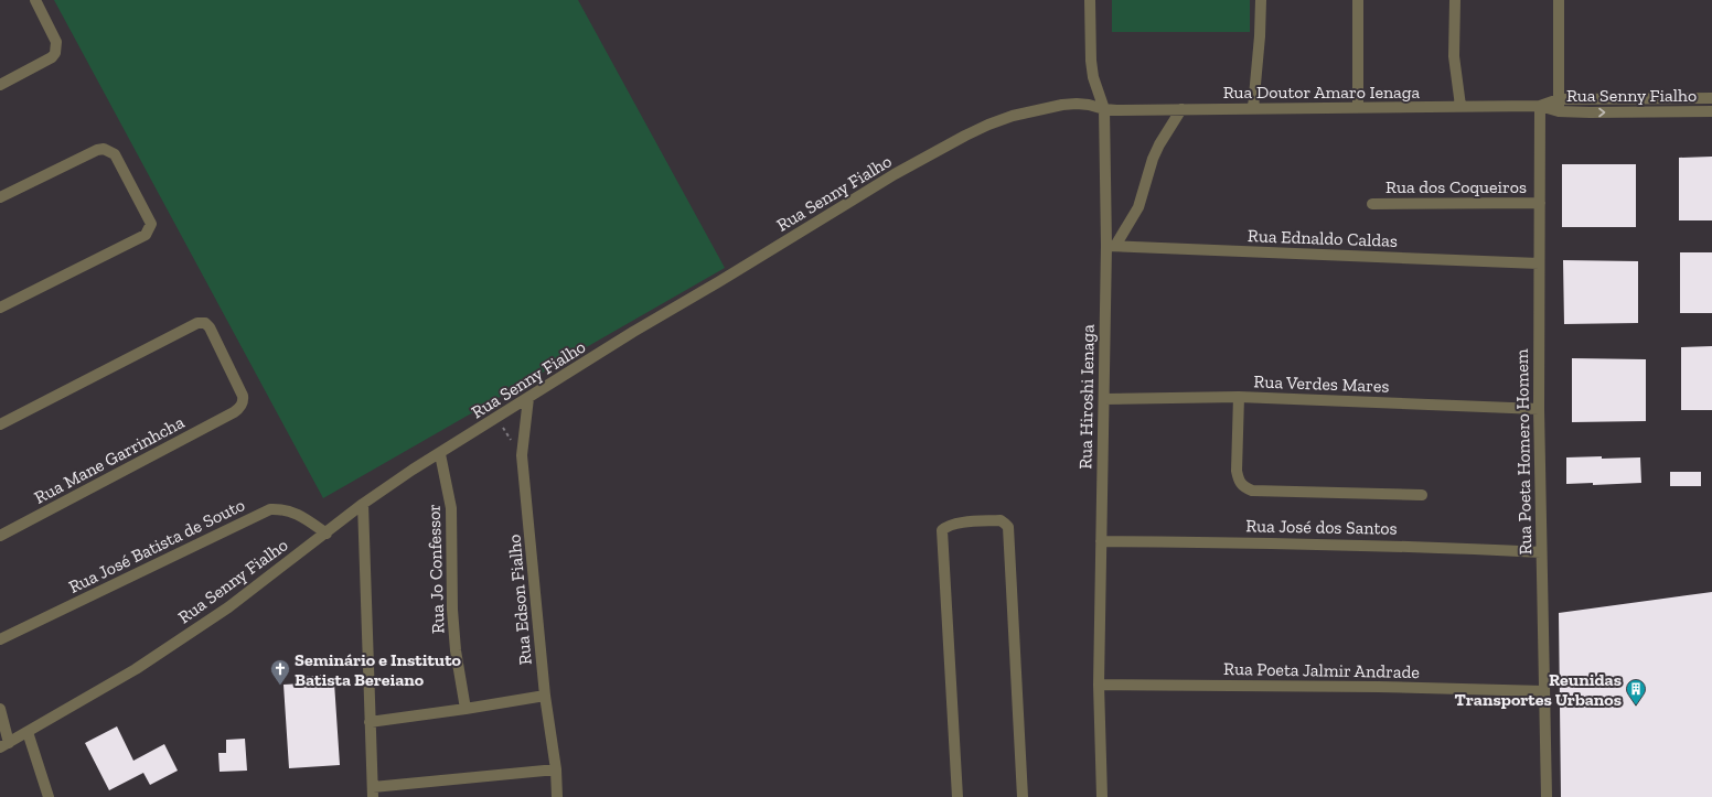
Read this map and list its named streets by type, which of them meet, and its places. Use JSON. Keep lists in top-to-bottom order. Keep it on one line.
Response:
{"streets":{"street":["Rua Doutor Amaro Ienaga","Rua Senny Fialho","Rua dos Coqueiros","Rua Ednaldo Caldas","Rua Verdes Mares","Rua Hiroshi Ienaga","Rua Poeta Homero Homem","Rua Mane Garrinhcha","Rua José dos Santos","Rua José Batista de Souto","Rua Jo Confessor","Rua Edson Fialho","Rua Poeta Jalmir Andrade"]},"crossings":[["Rua Doutor Amaro Ienaga","Rua Senny Fialho"],["Rua Doutor Amaro Ienaga","Rua Hiroshi Ienaga"],["Rua Doutor Amaro Ienaga","Rua Poeta Homero Homem"],["Rua Senny Fialho","Rua Hiroshi Ienaga"],["Rua Senny Fialho","Rua Poeta Homero Homem"],["Rua Senny Fialho","Rua José Batista de Souto"],["Rua Senny Fialho","Rua Jo Confessor"],["Rua Senny Fialho","Rua Edson Fialho"],["Rua dos Coqueiros","Rua Poeta Homero Homem"],["Rua Ednaldo Caldas","Rua Hiroshi Ienaga"],["Rua Ednaldo Caldas","Rua Poeta Homero Homem"],["Rua Verdes Mares","Rua Hiroshi Ienaga"],["Rua Verdes Mares","Rua Poeta Homero Homem"],["Rua Hiroshi Ienaga","Rua José dos Santos"],["Rua Hiroshi Ienaga","Rua Poeta Jalmir Andrade"],["Rua Poeta Homero Homem","Rua José dos Santos"],["Rua Poeta Homero Homem","Rua Poeta Jalmir Andrade"]],"places":{"church":["Seminário e Instituto Batista Bereiano"],"building":["Reunidas Transportes Urbanos"]}}
